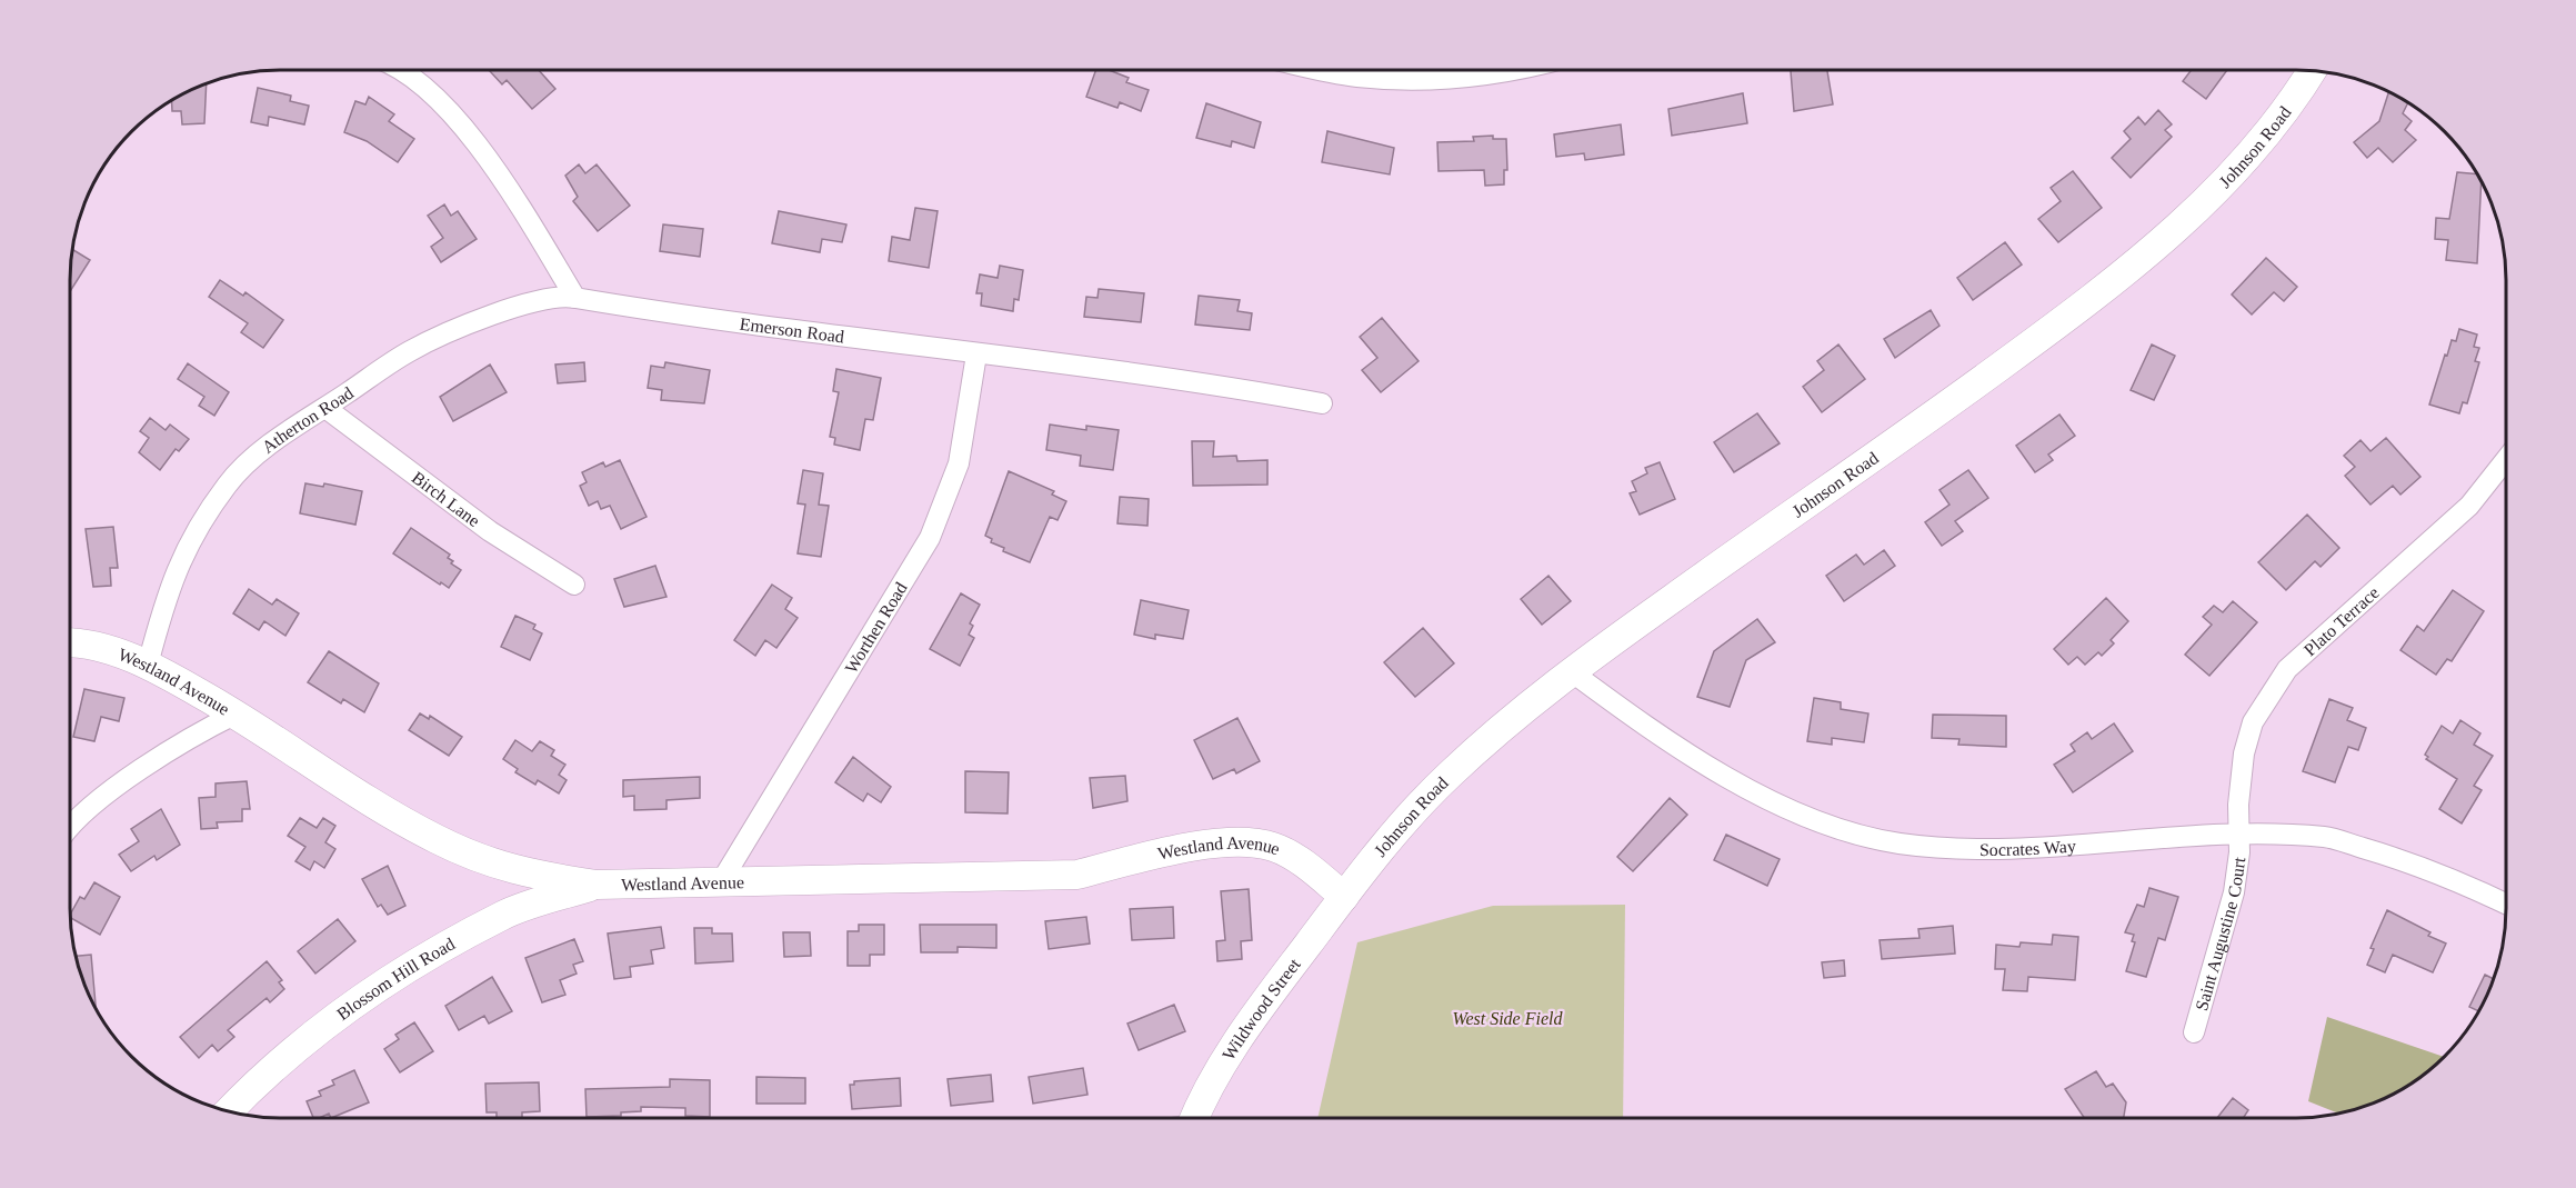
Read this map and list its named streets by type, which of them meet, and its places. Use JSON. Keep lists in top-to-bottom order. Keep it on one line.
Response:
{"streets":{"street":["Johnson Road","Emerson Road","Atherton Road","Birch Lane","Plato Terrace","Worthen Road","Westland Avenue","Socrates Way","Saint Augustine Court","Blossom Hill Road","Wildwood Street"]},"crossings":[["Johnson Road","Westland Avenue"],["Johnson Road","Socrates Way"],["Johnson Road","Wildwood Street"],["Emerson Road","Atherton Road"],["Emerson Road","Worthen Road"],["Atherton Road","Birch Lane"],["Atherton Road","Westland Avenue"],["Plato Terrace","Socrates Way"],["Plato Terrace","Saint Augustine Court"],["Worthen Road","Westland Avenue"],["Westland Avenue","Blossom Hill Road"],["Westland Avenue","Wildwood Street"],["Socrates Way","Saint Augustine Court"]],"parks":["West Side Field"]}
